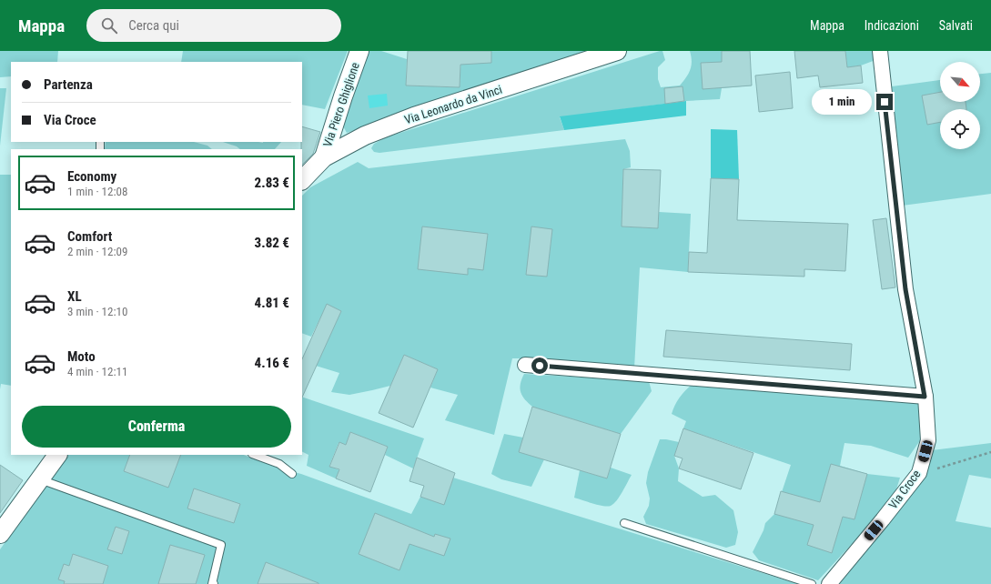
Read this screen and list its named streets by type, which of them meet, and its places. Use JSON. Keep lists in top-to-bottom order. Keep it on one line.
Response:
{"streets":{"street":["Via Piero Ghiglione","Via Leonardo da Vinci","Via Croce"]},"crossings":[["Via Piero Ghiglione","Via Leonardo da Vinci"]],"north":"bottom right","page":{"header":"Mappa","search":"Cerca qui","nav":["Mappa","Indicazioni","Salvati"],"banner":["Partenza","Via Croce"],"bubble":"1 min","list":[{"name":"Economy","note":"1 min · 12:08","value":"2.83 €"},{"name":"Comfort","note":"2 min · 12:09","value":"3.82 €"},{"name":"XL","note":"3 min · 12:10","value":"4.81 €"},{"name":"Moto","note":"4 min · 12:11","value":"4.16 €"}],"buttons":"Conferma"}}
